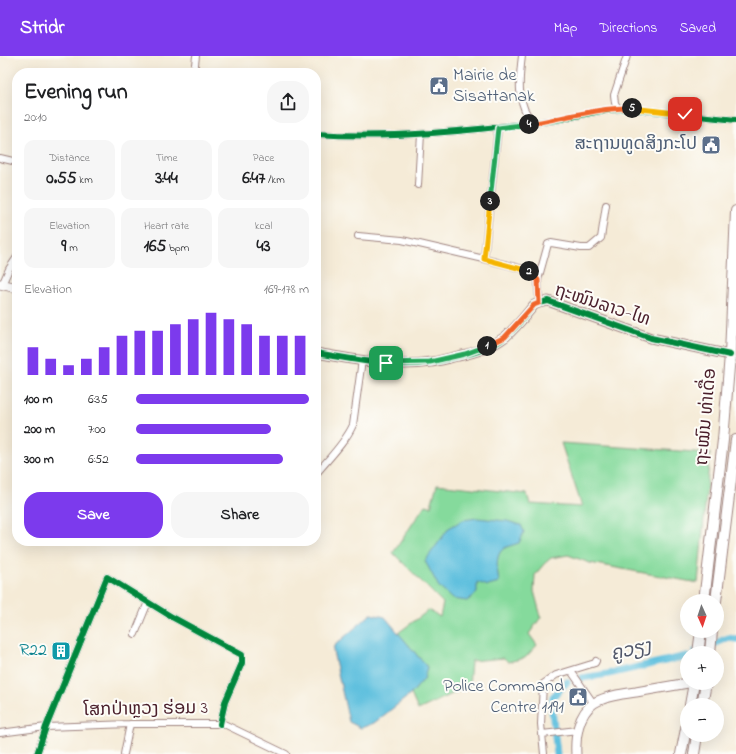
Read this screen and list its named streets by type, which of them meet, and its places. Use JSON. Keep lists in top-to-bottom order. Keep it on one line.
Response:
{"streets":{"main road":["ຖະໝົນ ທ່າເດື່ອ"],"street":["ຖະໜົນລາວ-ໄທ","ໂສກປ່າຫຼວງ ຮ່ອມ 3"]},"crossings":[["ຖະໜົນລາວ-ໄທ","ຖະໝົນ ທ່າເດື່ອ"]],"water":["ຄູວຽງ"],"places":{"public building":["Mairie de Sisattanak","ສະຖານທູດສິງກະໂປ","Police Command Centre 1191"],"building":["R22"]},"north":"bottom","page":{"header":"Stridr","nav":["Map","Directions","Saved"],"heading":["Evening run","20:10"],"pins":["5","4","3","2","1"],"stats":[["Distance","0.55 km"],["Time","3:44"],["Pace","6:47 /km"],["Elevation","9 m"],["Heart rate","165 bpm"],["kcal","43"]],"chart":["Elevation","169–178 m"],"list":[{"name":"100 m","note":"6:35"},{"name":"200 m","note":"7:00"},{"name":"300 m","note":"6:52"}],"buttons":["Save","Share"],"map_buttons":["+","−"]}}
